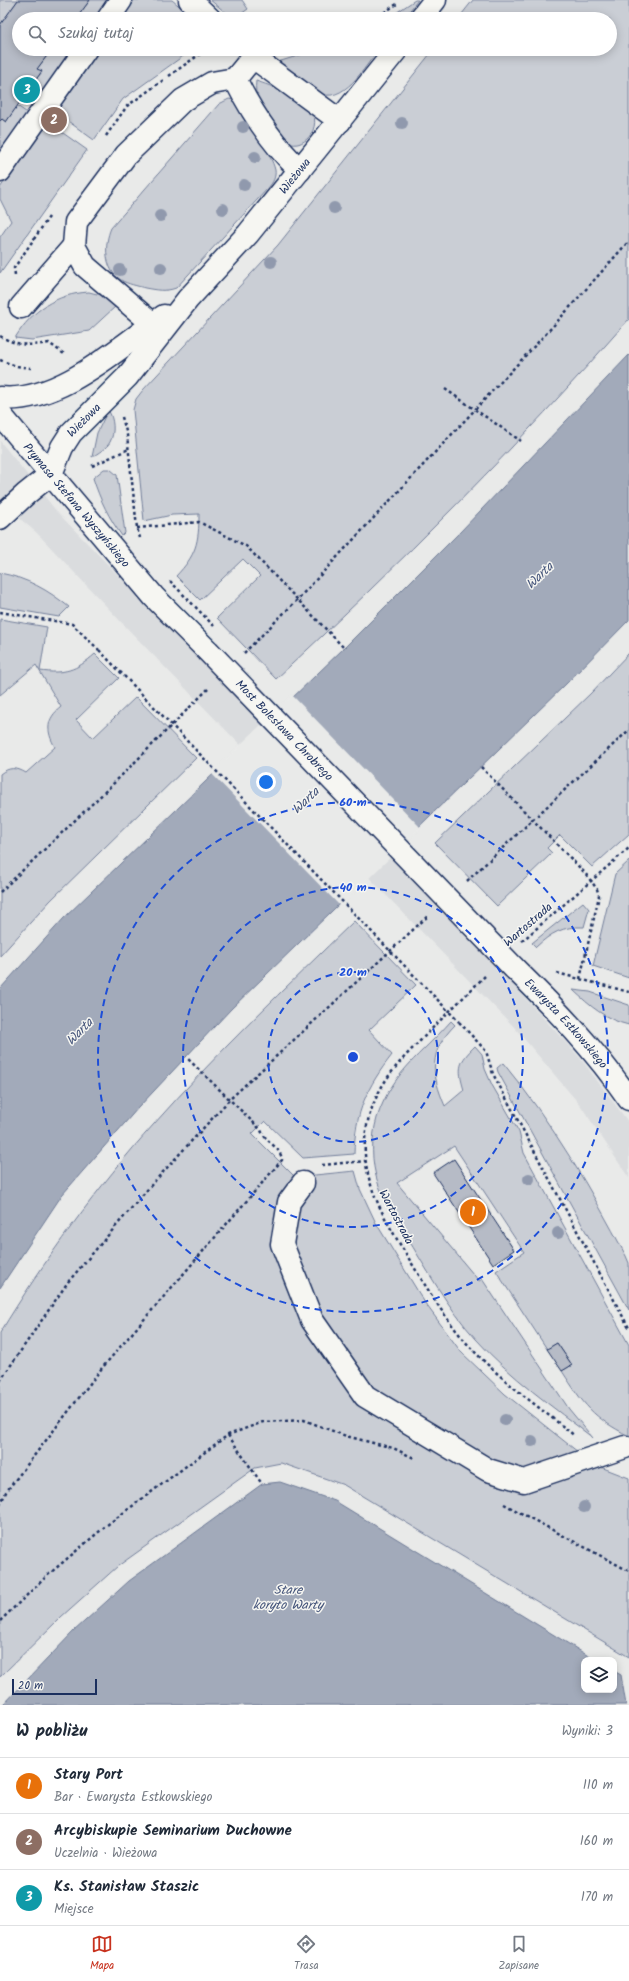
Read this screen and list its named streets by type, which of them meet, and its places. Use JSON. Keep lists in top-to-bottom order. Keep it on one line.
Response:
{"streets":{"street":["Wieżowa","Prymasa Stefana Wyszyńskiego","Most Bolesława Chrobrego","Ewarysta Estkowskiego"],"path":["Wartostrada"]},"crossings":[["Wieżowa","Prymasa Stefana Wyszyńskiego"],["Prymasa Stefana Wyszyńskiego","Most Bolesława Chrobrego"],["Most Bolesława Chrobrego","Ewarysta Estkowskiego"]],"water":["Warta","Stare koryto Warty"],"scale_bar":"20 m","page":{"search":"Szukaj tutaj","pins":["3","2","1"],"scale":"20 m","heading":["W pobliżu","Wyniki: 3"],"list":[{"mark":"1","name":"Stary Port","note":"Bar · Ewarysta Estkowskiego","value":"110 m"},{"mark":"2","name":"Arcybiskupie Seminarium Duchowne","note":"Uczelnia · Wieżowa","value":"160 m"},{"mark":"3","name":"Ks. Stanisław Staszic","note":"Miejsce","value":"170 m"}],"nav":["Mapa","Trasa","Zapisane"]},"rings":["60 m","40 m","20 m"]}
